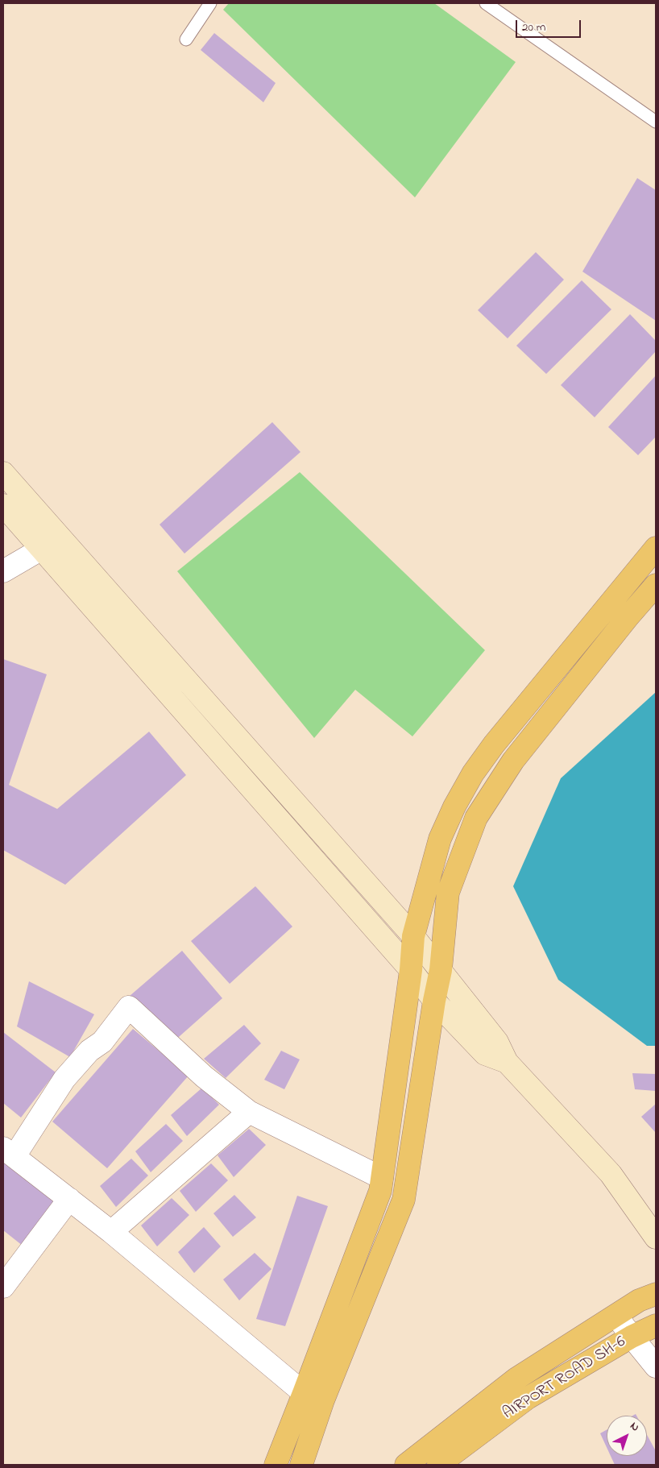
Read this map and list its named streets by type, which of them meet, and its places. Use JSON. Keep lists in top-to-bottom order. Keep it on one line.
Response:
{"streets":{"main road":["AIRPORT ROAD SH-6"]},"scale_bar":"20 m","north":"top right"}
